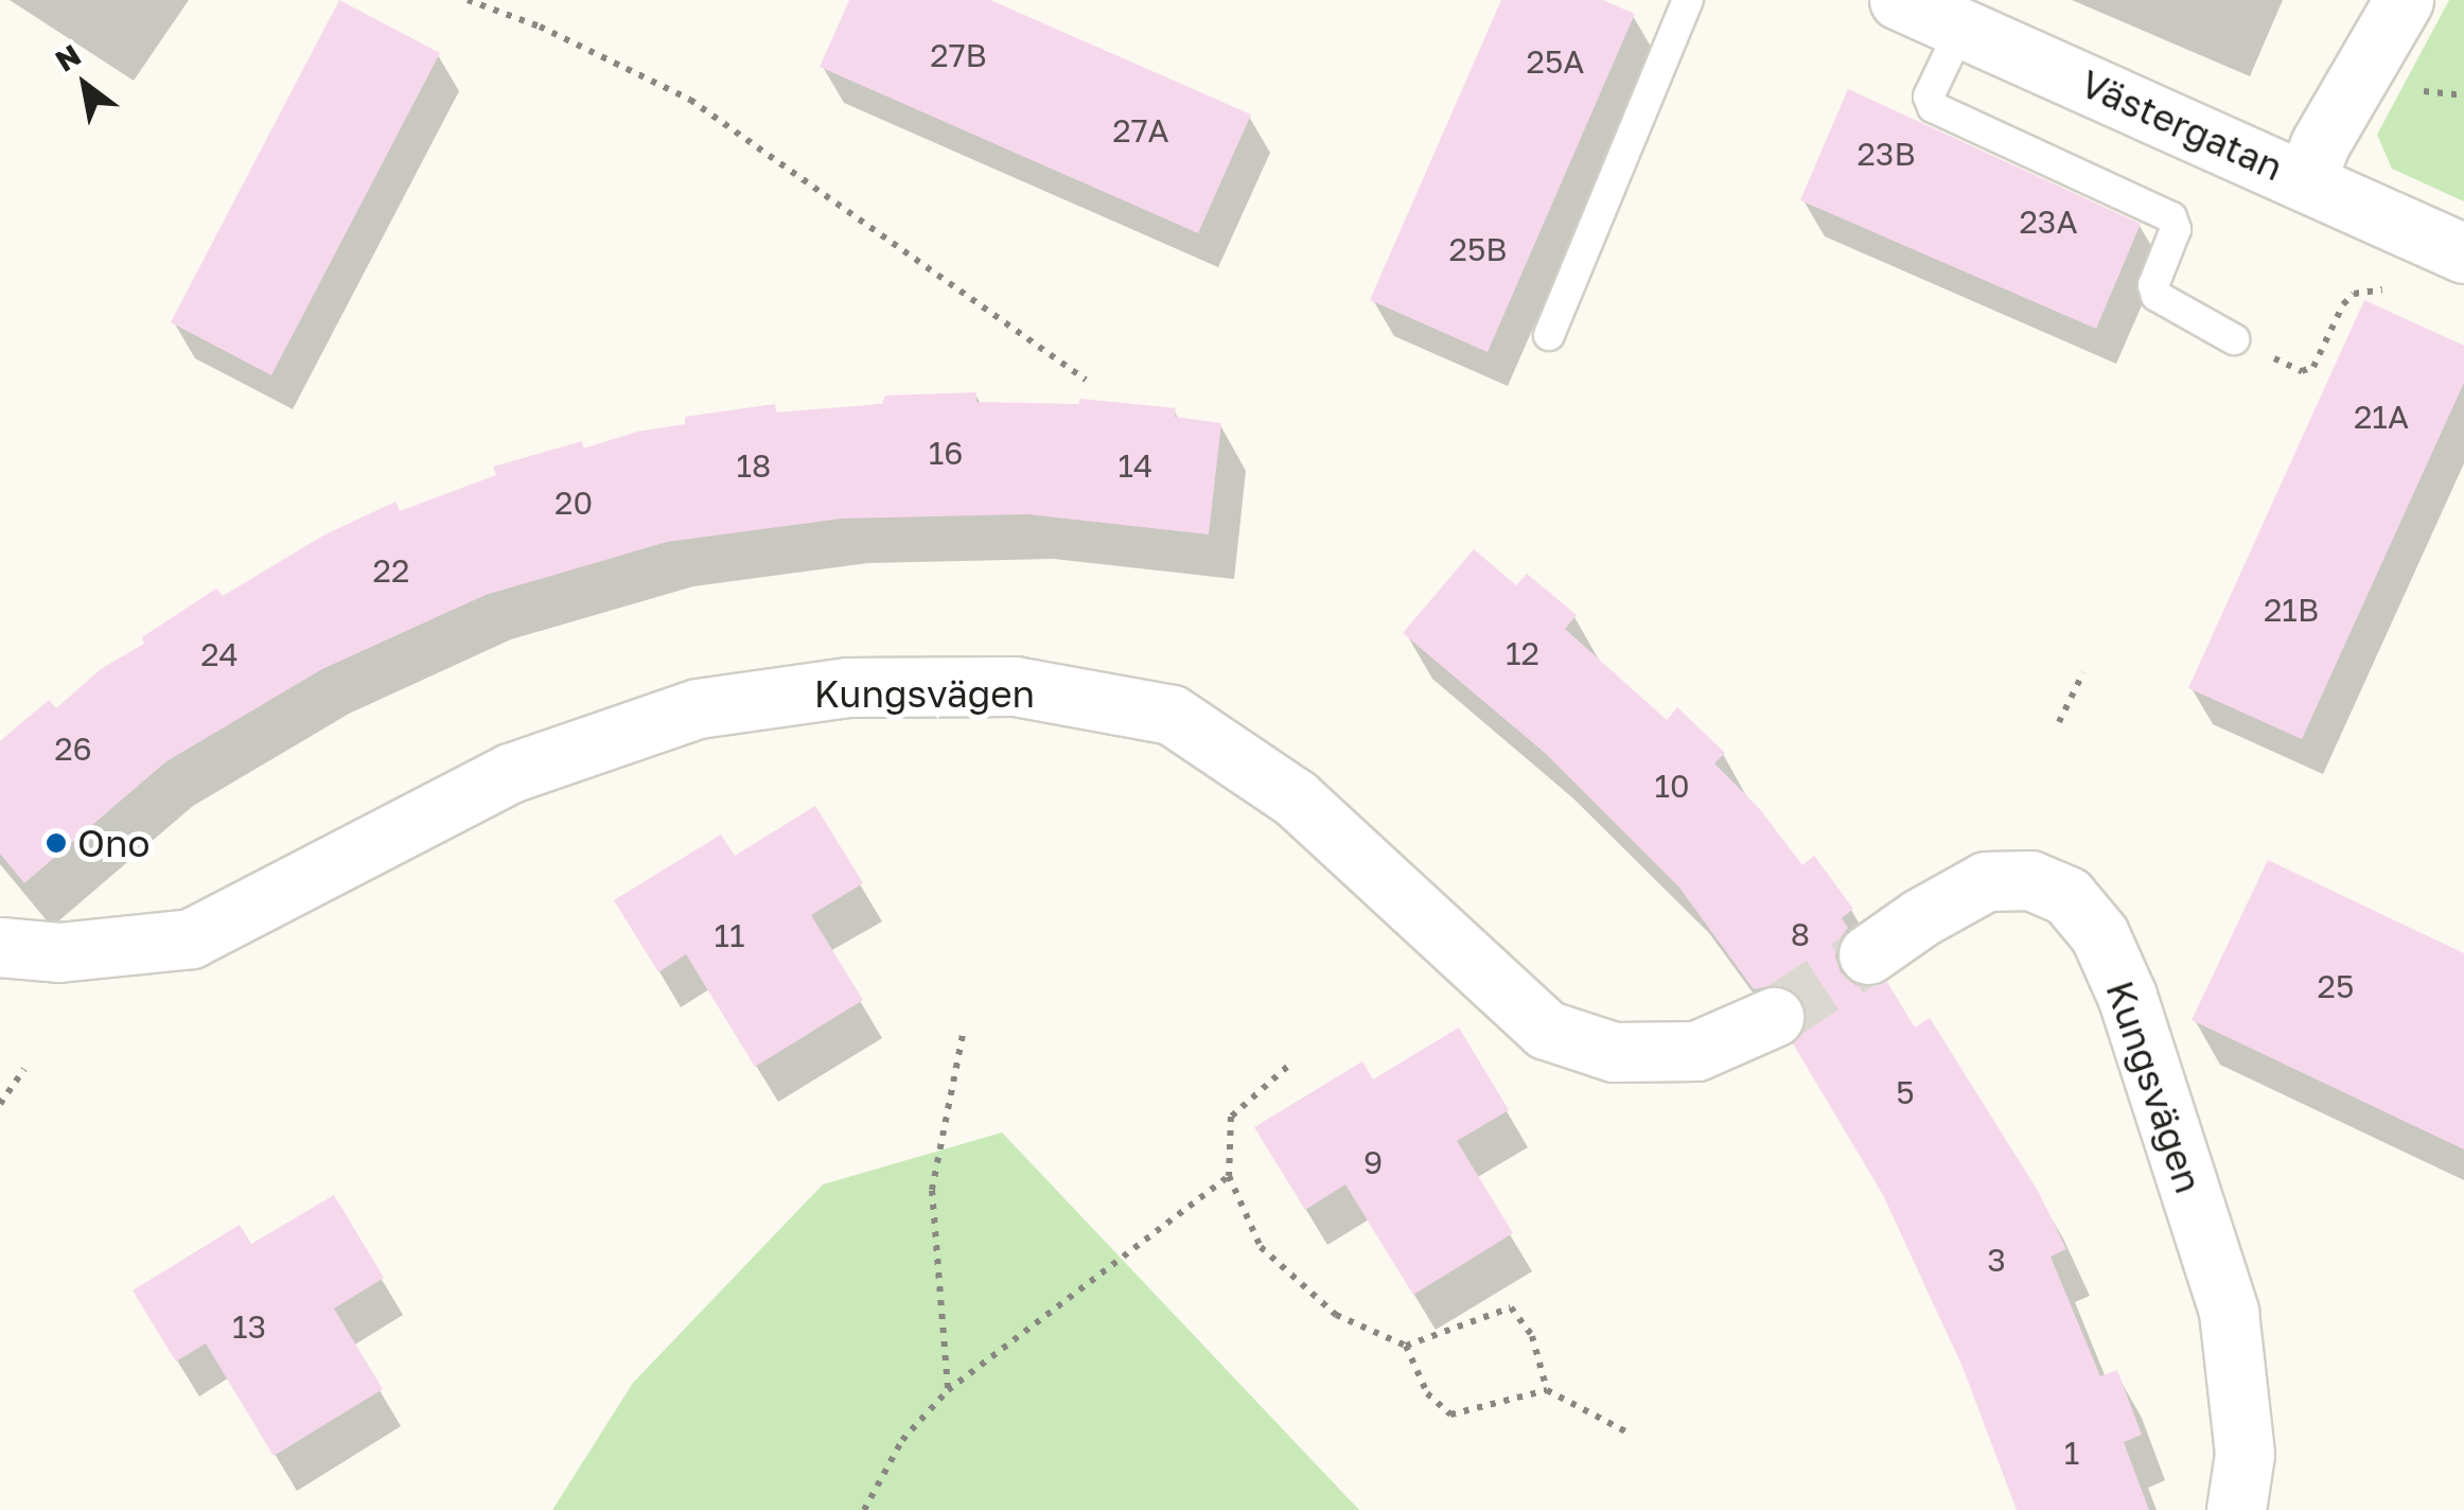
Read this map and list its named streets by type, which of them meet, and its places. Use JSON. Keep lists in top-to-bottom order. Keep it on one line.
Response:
{"streets":{"street":["Västergatan","Kungsvägen"]},"places":["Ono"],"house_numbers":["27B","25A","27A","23B","23A","25B","21A","16","18","14","20","22","21B","12","24","26","10","8","11","25","5","9","3","13","1"],"north":"top left"}
